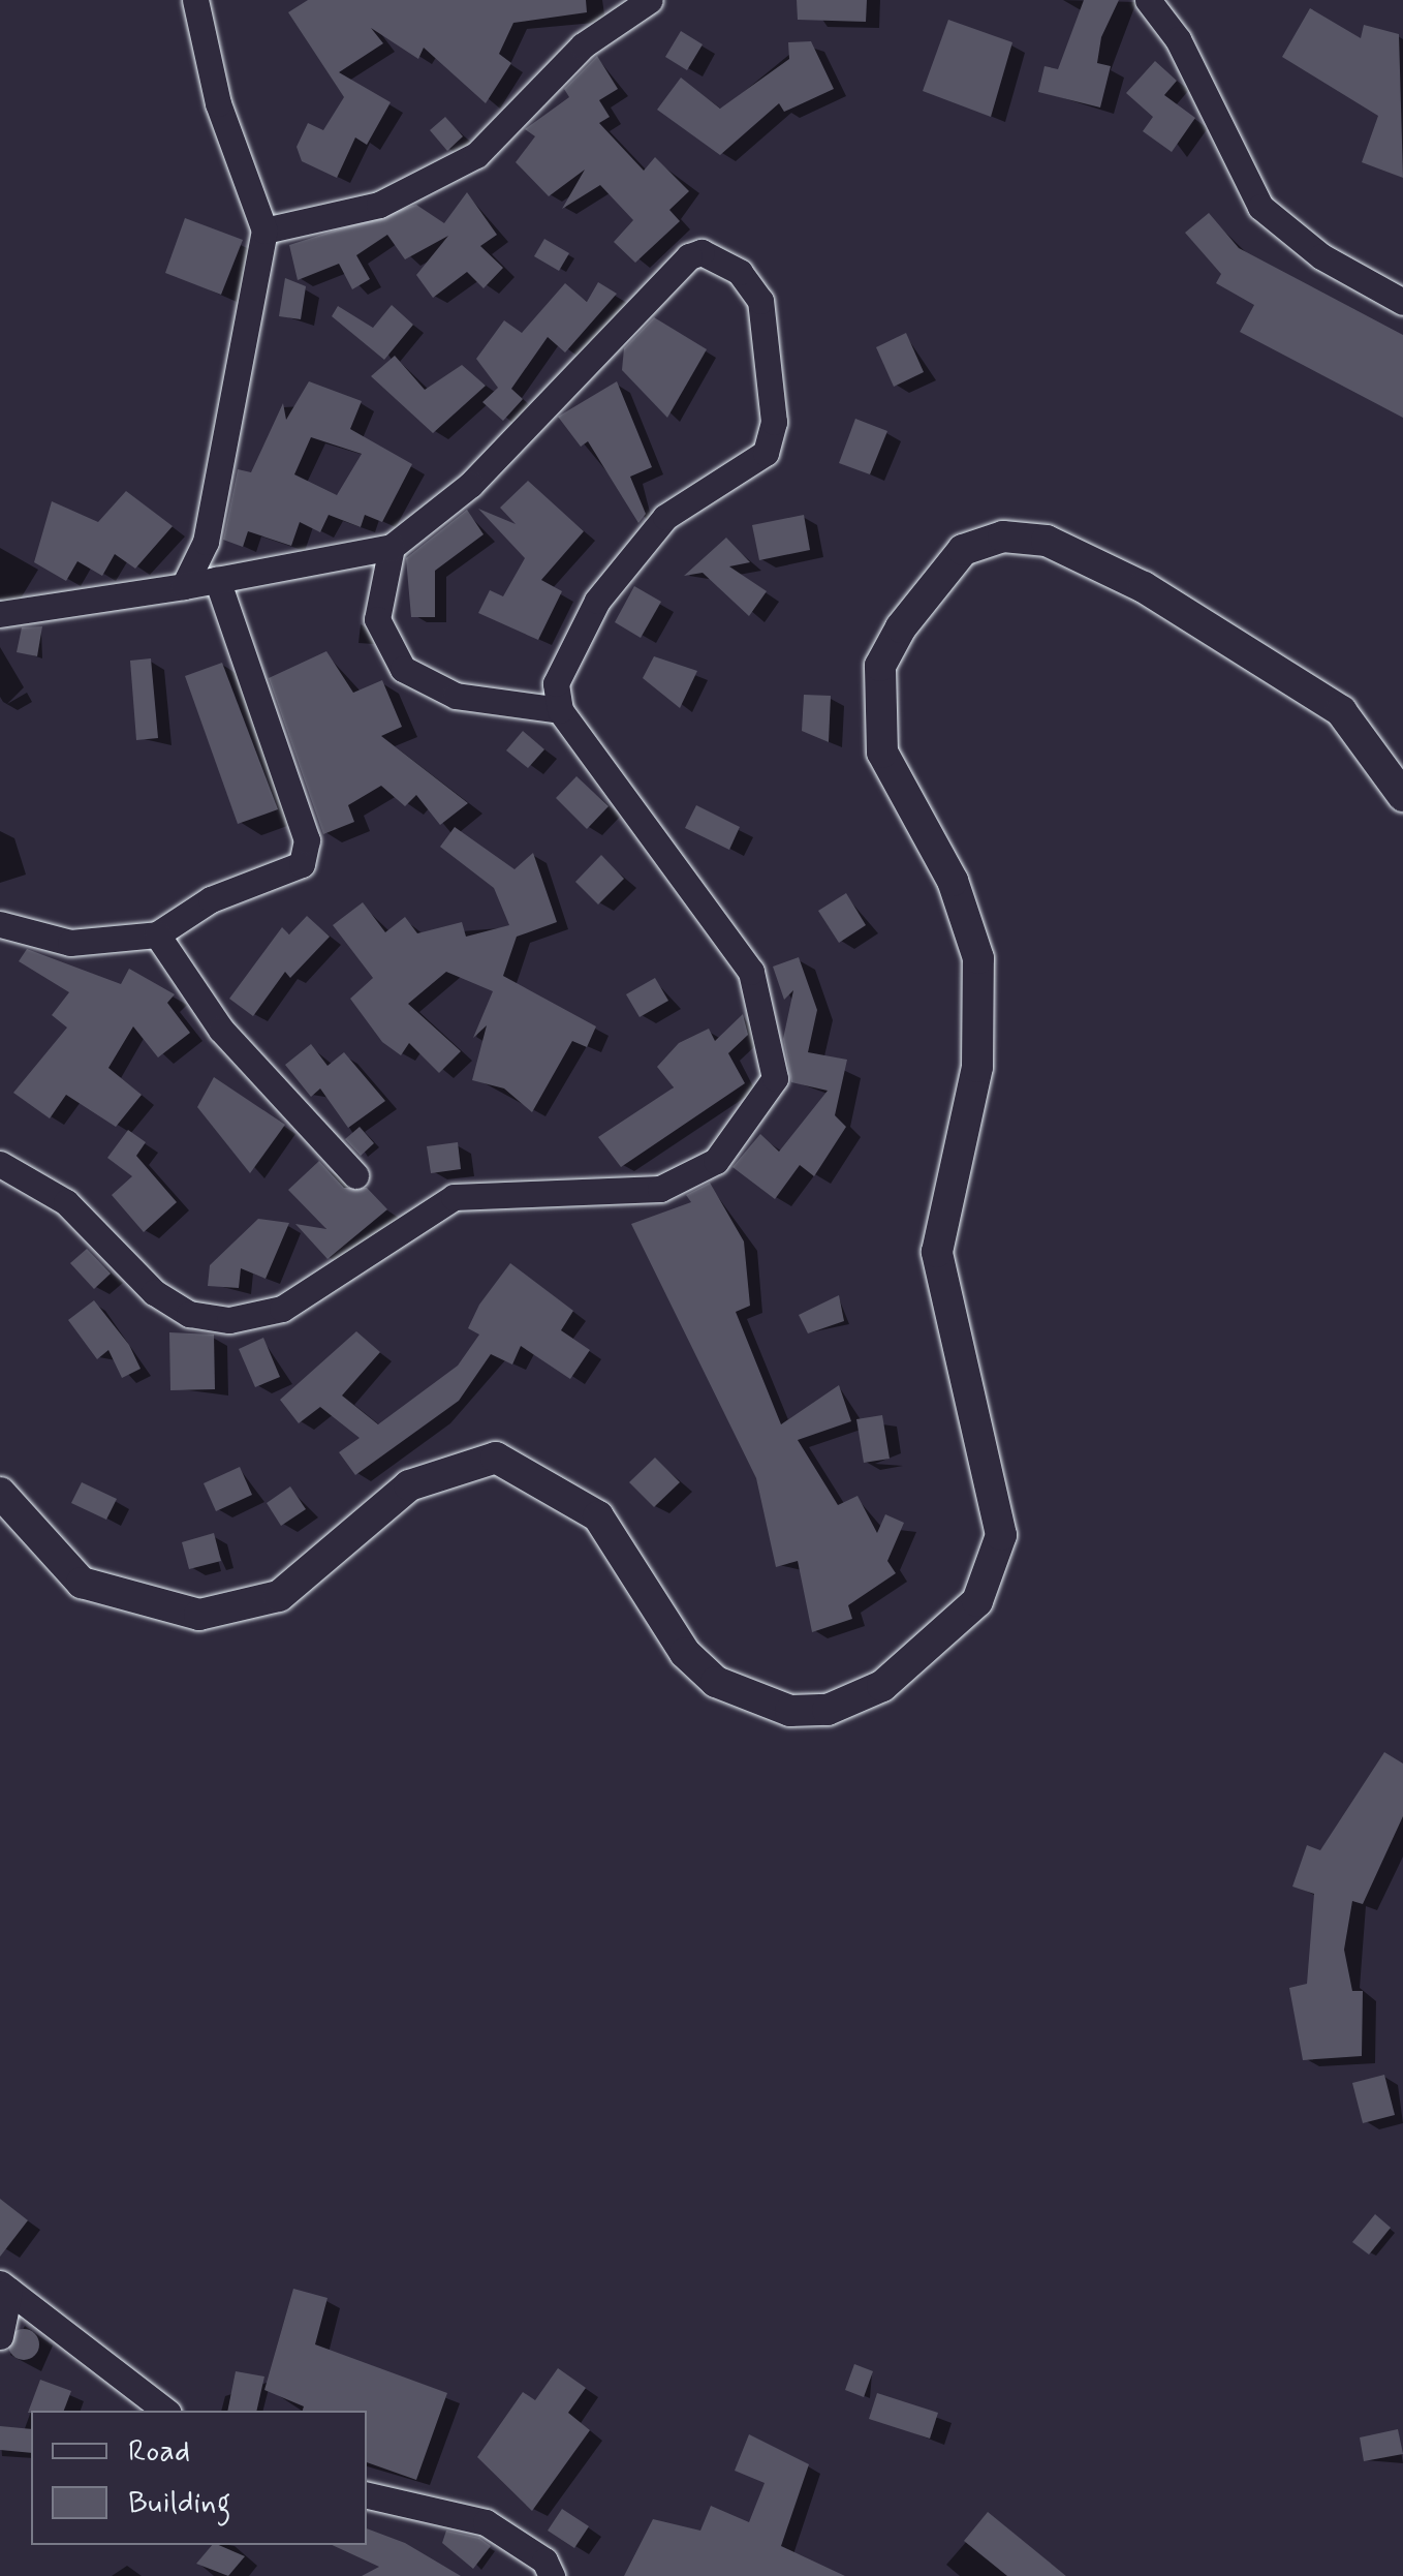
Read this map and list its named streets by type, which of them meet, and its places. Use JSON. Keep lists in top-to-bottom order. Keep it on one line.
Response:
{"legend":["Road","Building"]}
